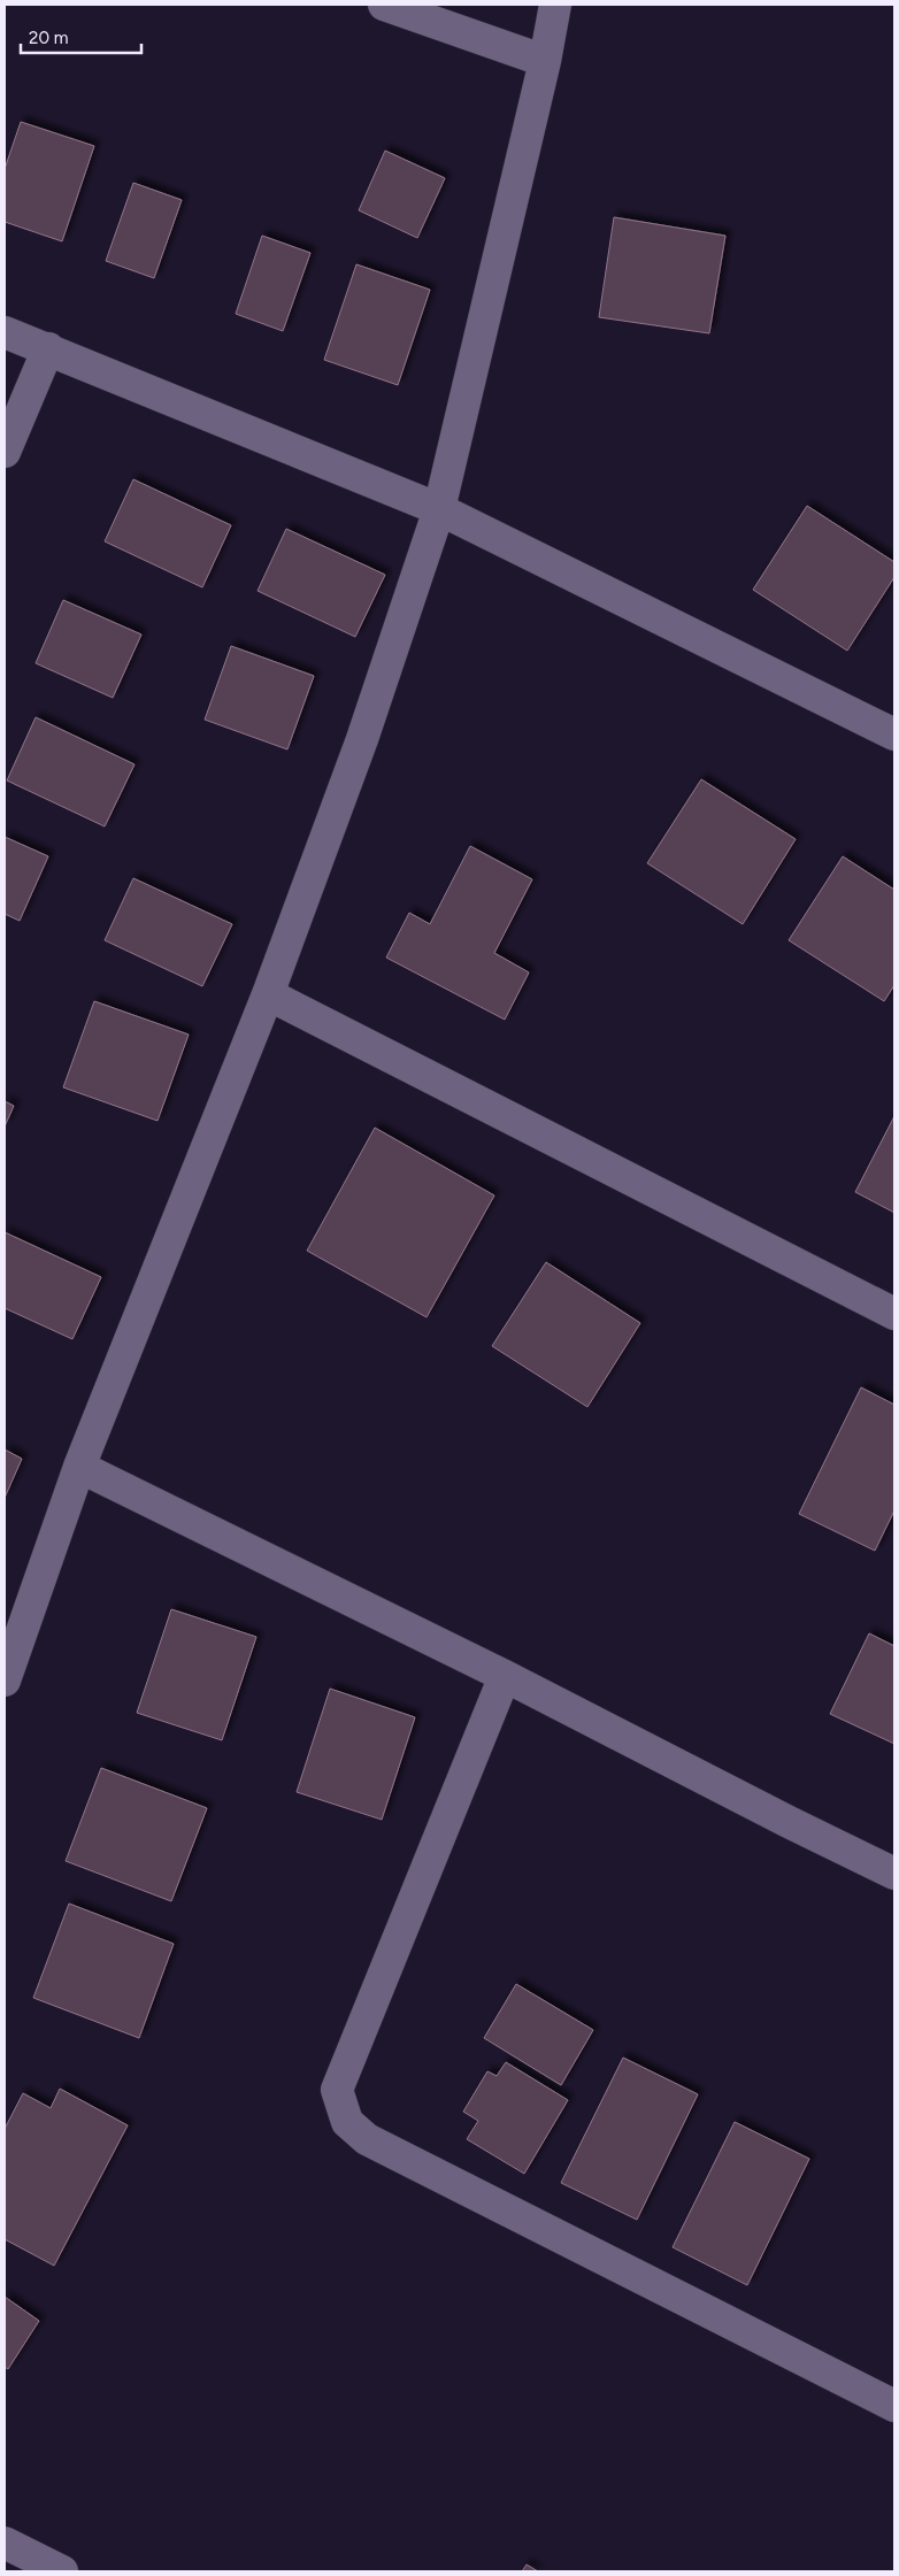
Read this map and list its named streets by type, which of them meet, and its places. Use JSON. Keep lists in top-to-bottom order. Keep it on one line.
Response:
{"scale_bar":"20 m"}
